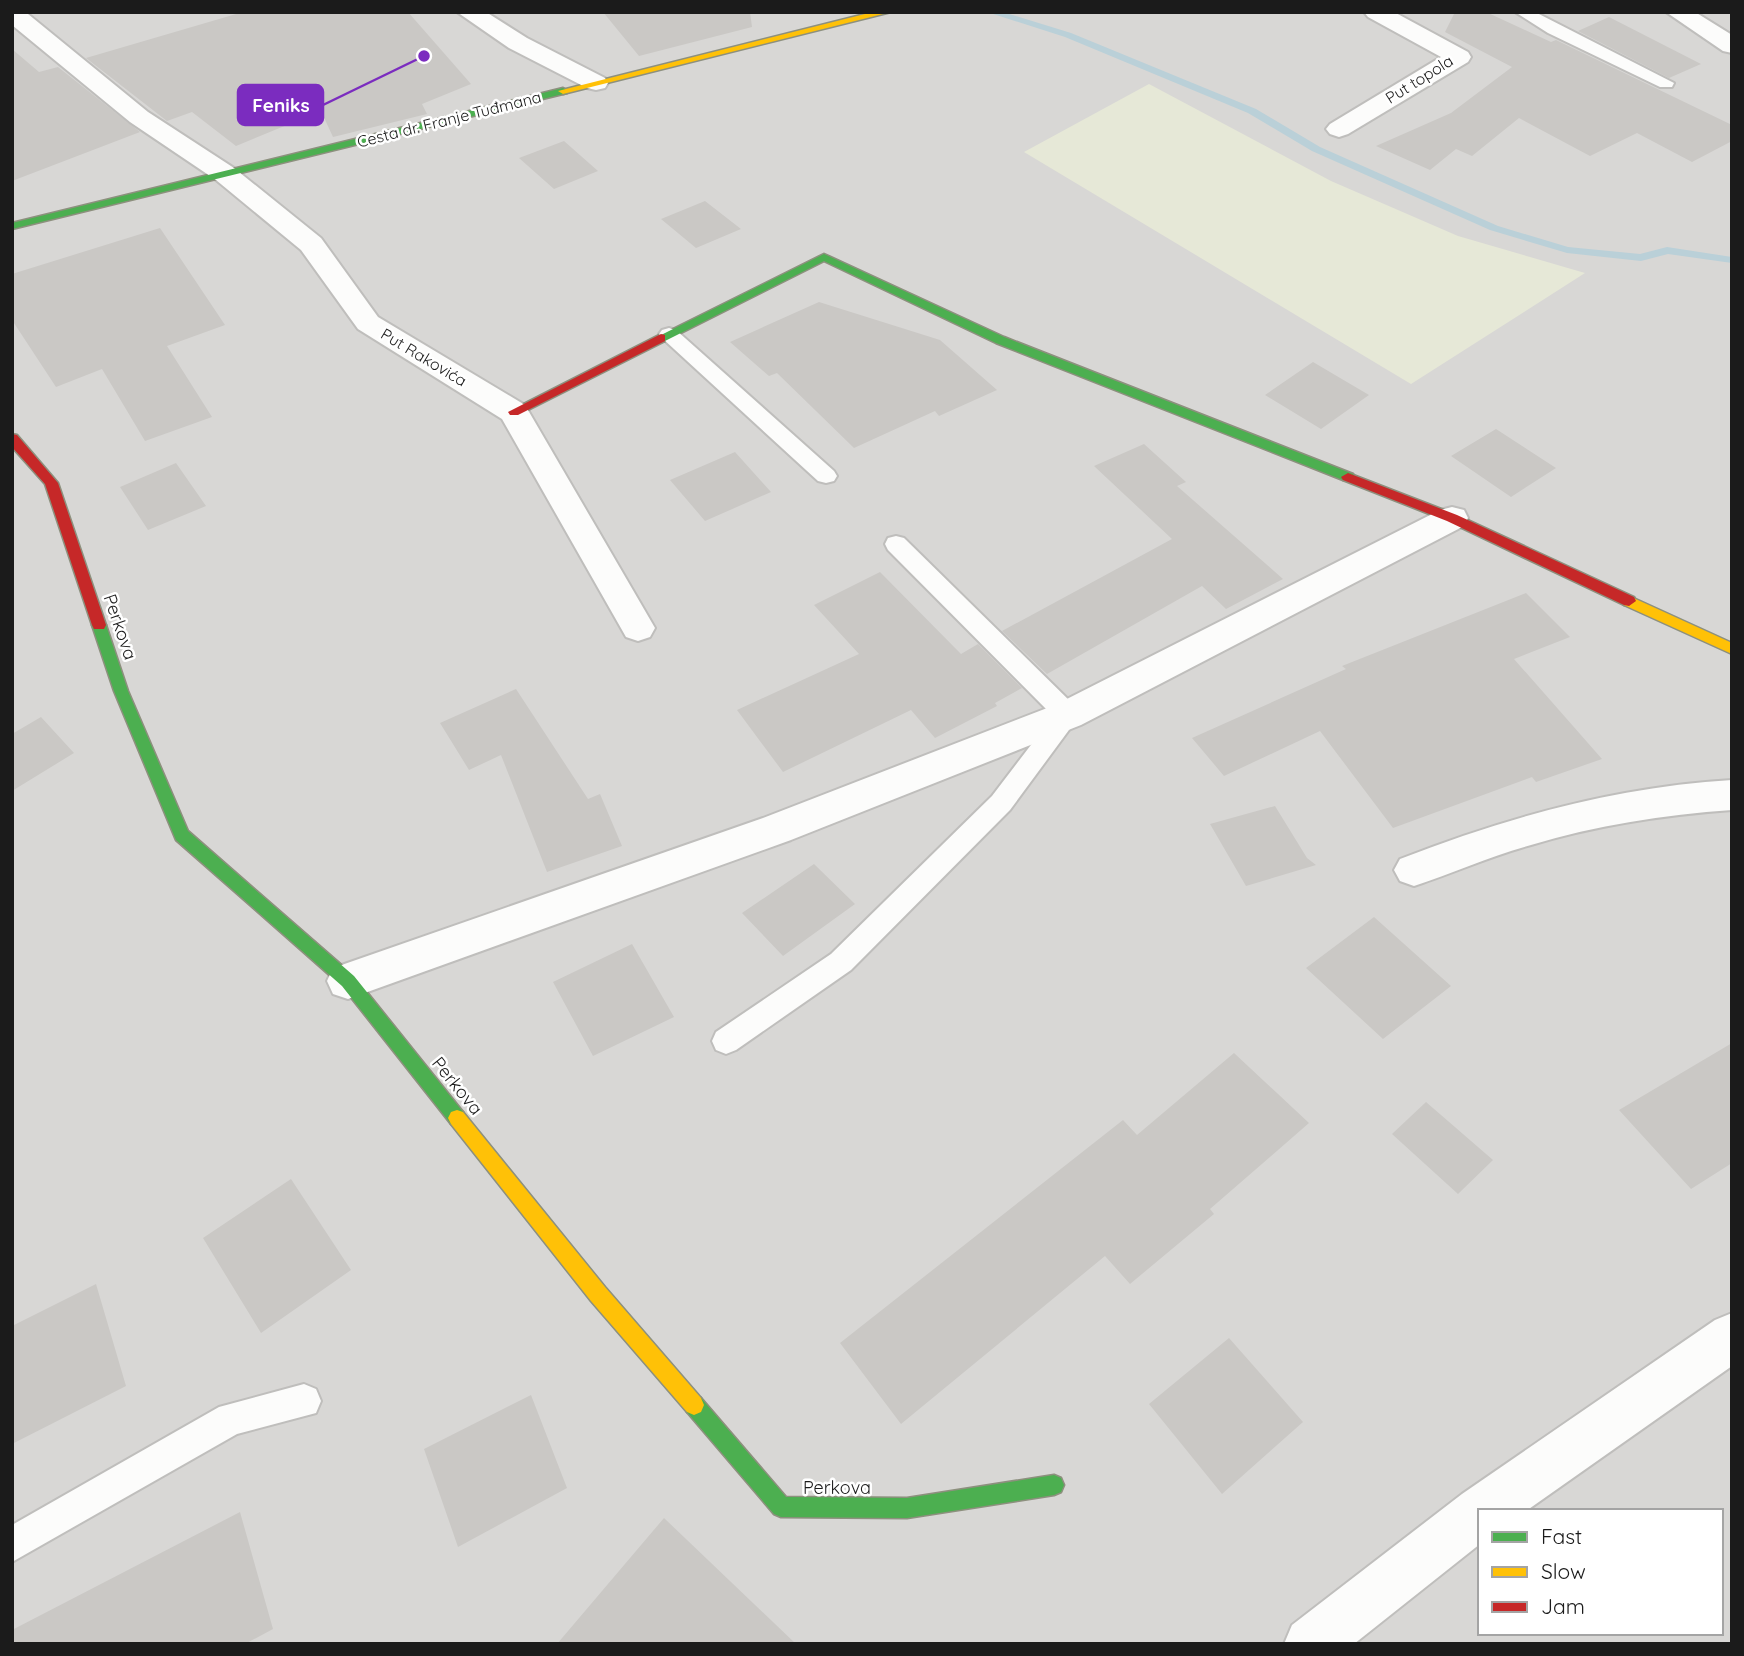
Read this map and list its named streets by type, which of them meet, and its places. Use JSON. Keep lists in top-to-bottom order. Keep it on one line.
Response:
{"streets":{"street":["Put topola","Cesta dr. Franje Tuđmana","Put Rakovića","Perkova"]},"crossings":[["Cesta dr. Franje Tuđmana","Put Rakovića"]],"places":["Feniks"],"legend":["Fast","Slow","Jam"]}
